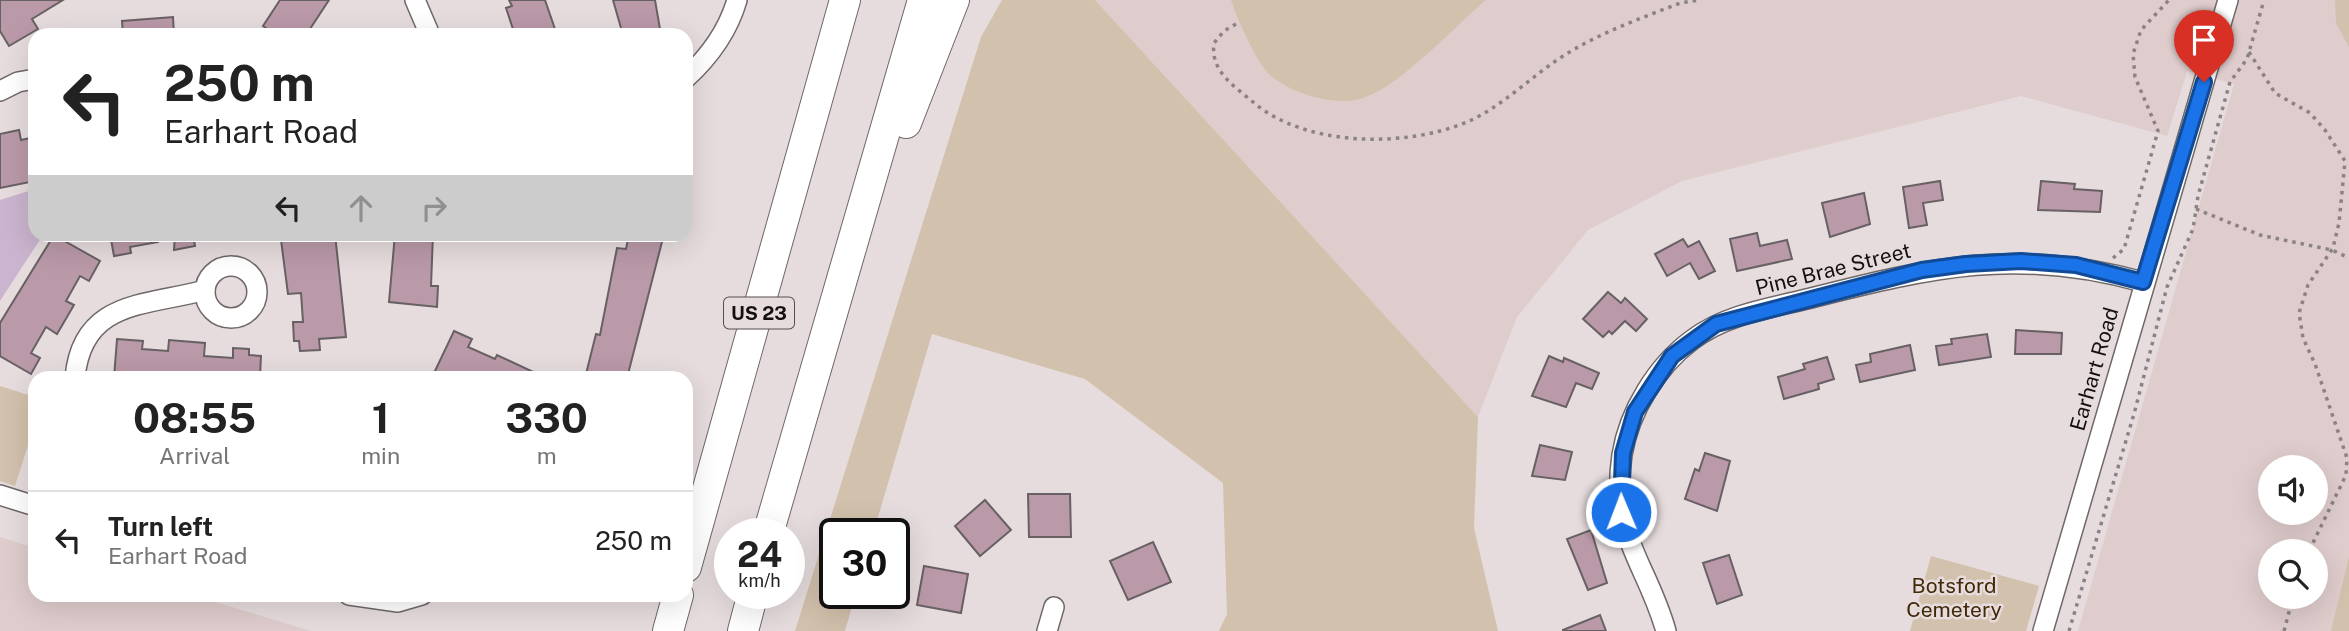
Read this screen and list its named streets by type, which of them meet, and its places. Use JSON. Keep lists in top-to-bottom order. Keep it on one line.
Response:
{"streets":{"highway":["US 23"],"street":["Pine Brae Street","Earhart Road"]},"crossings":[["Pine Brae Street","Earhart Road"]],"parks":["Botsford Cemetery"],"page":{"turn":["250 m","Earhart Road"],"eta":["08:55","Arrival","1","min","330","m"],"list":[{"name":"Turn left","note":"Earhart Road","value":"250 m"}],"speed":"24 km/h","limit":"30"}}
